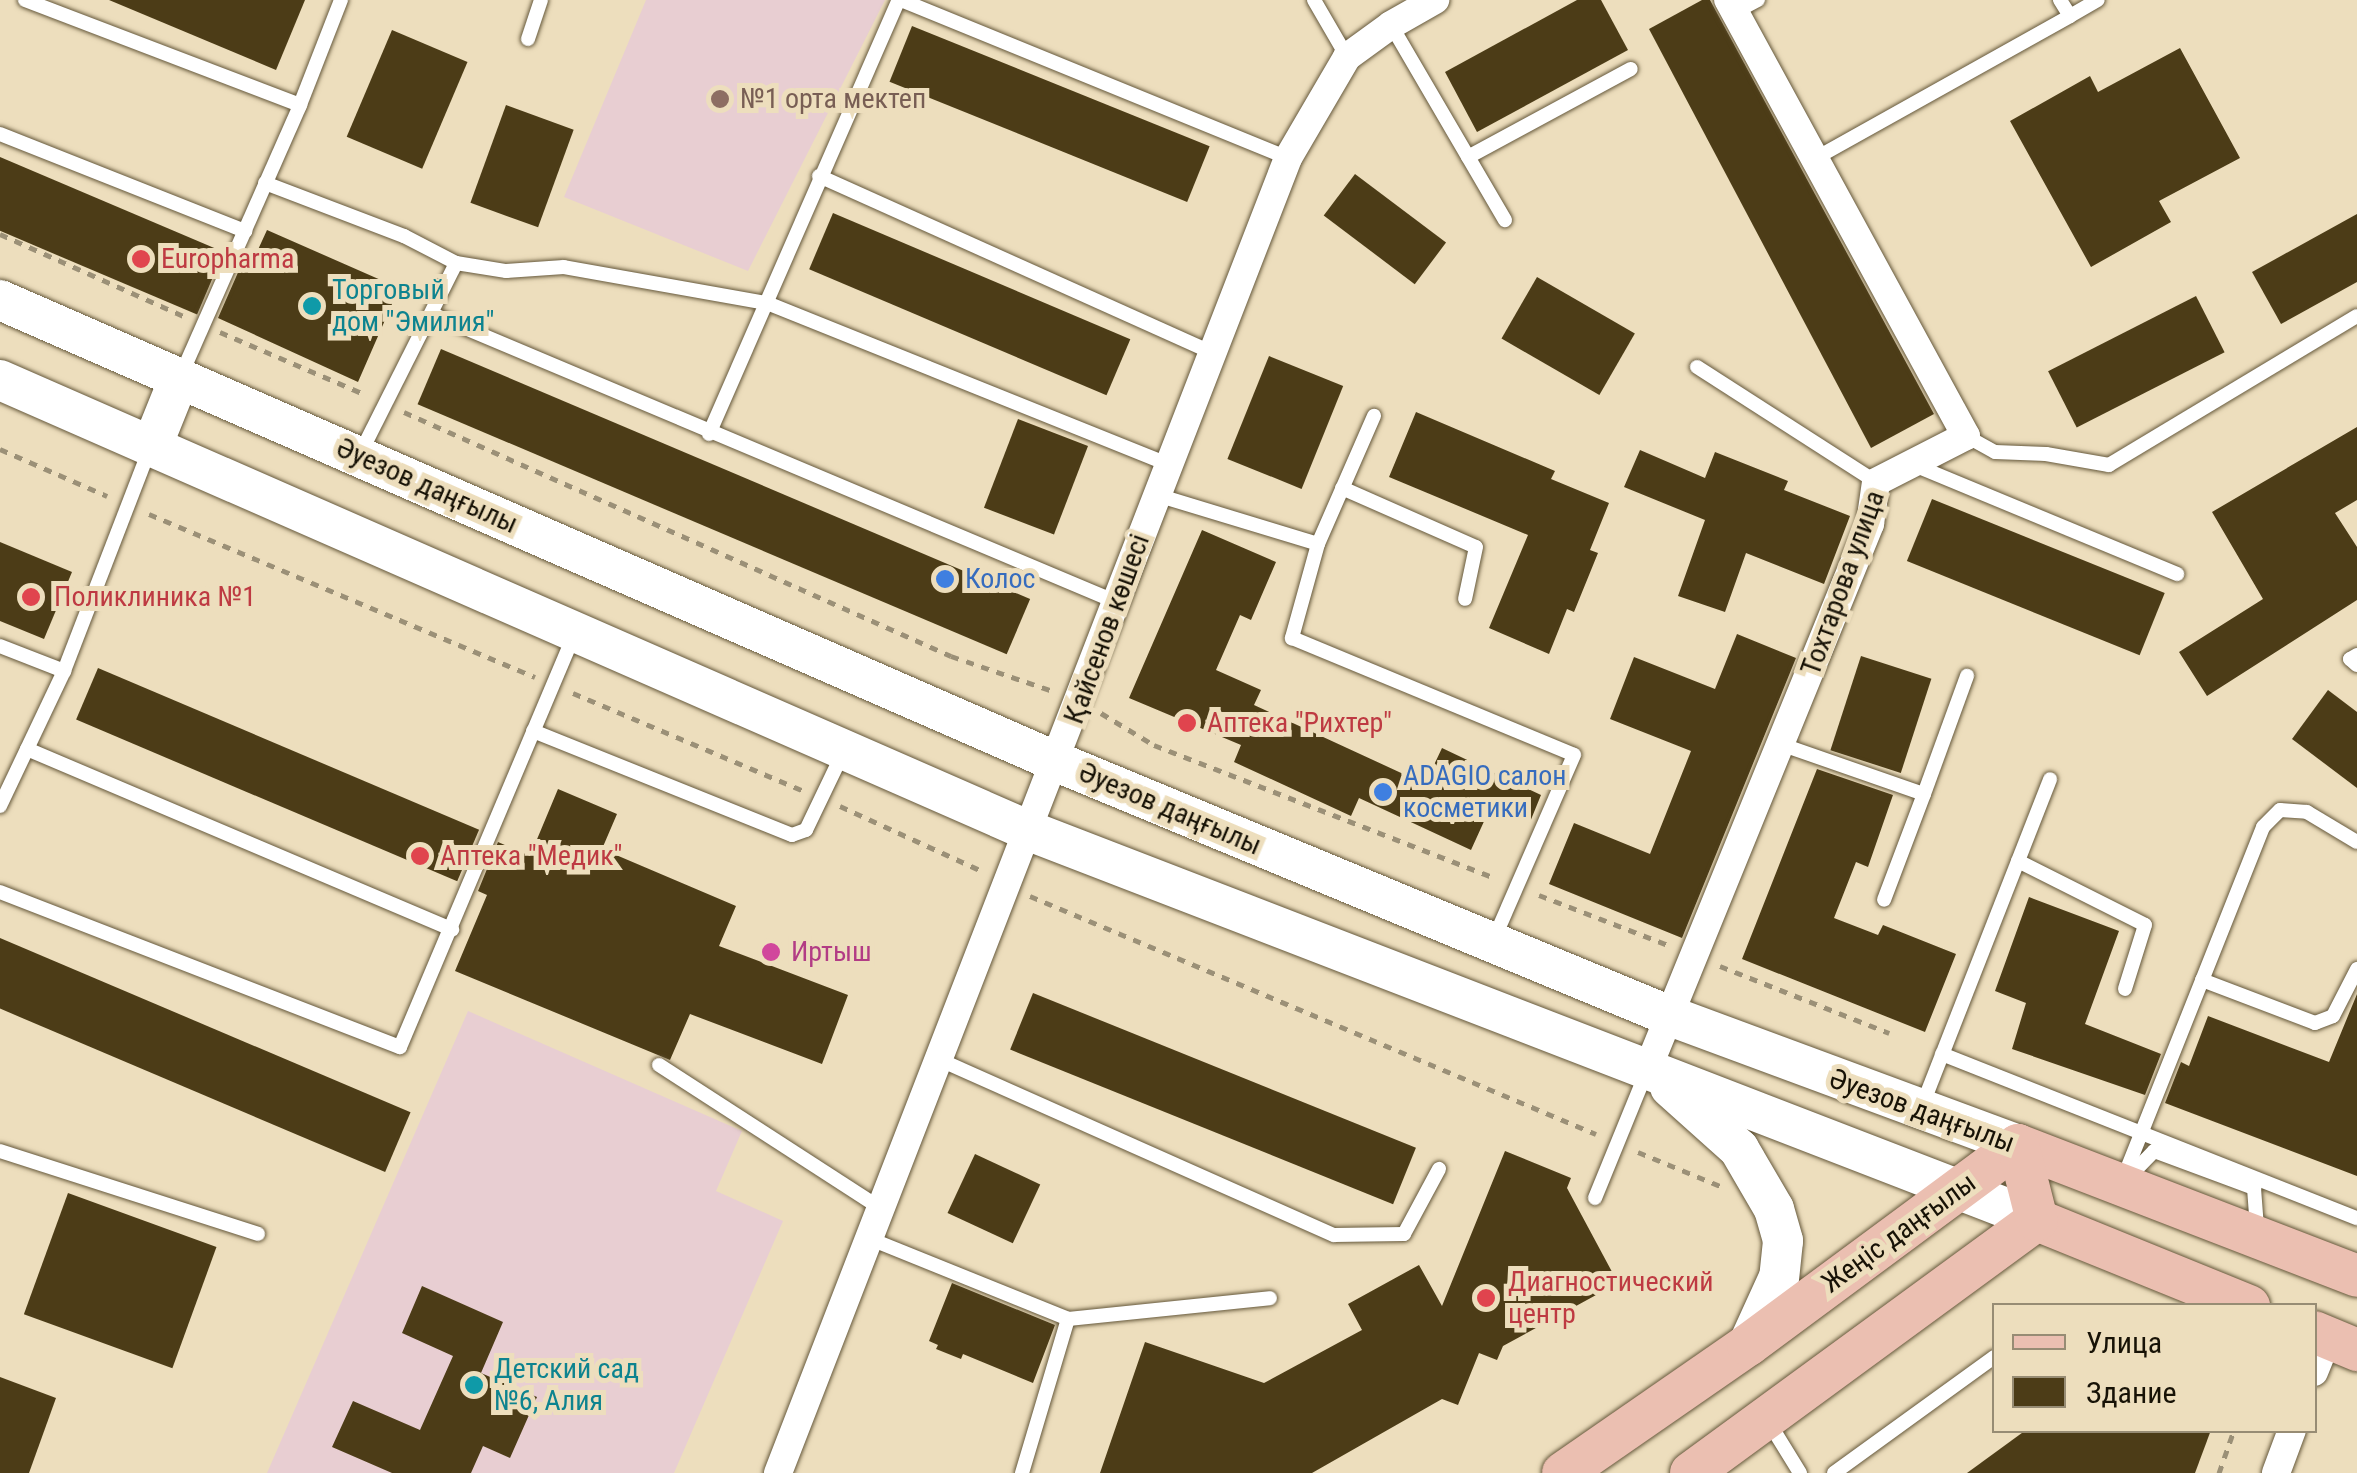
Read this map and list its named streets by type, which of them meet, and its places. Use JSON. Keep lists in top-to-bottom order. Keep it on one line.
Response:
{"streets":{"main road":["Әуезов даңғылы","Жеңіс даңғылы"],"street":["Тохтарова улица","Қайсенов көшесі"]},"crossings":[["Әуезов даңғылы","Тохтарова улица"],["Әуезов даңғылы","Қайсенов көшесі"],["Әуезов даңғылы","Жеңіс даңғылы"]],"places":["№1 орта мектеп","Europharma","Торговый дом \"Эмилия\"","Колос","Поликлиника №1","Аптека \"Рихтер\"","ADAGIO салон косметики","Аптека \"Медик\"","Иртыш","Диагностический центр","Детский сад №6, Алия"],"legend":["Улица","Здание"]}
